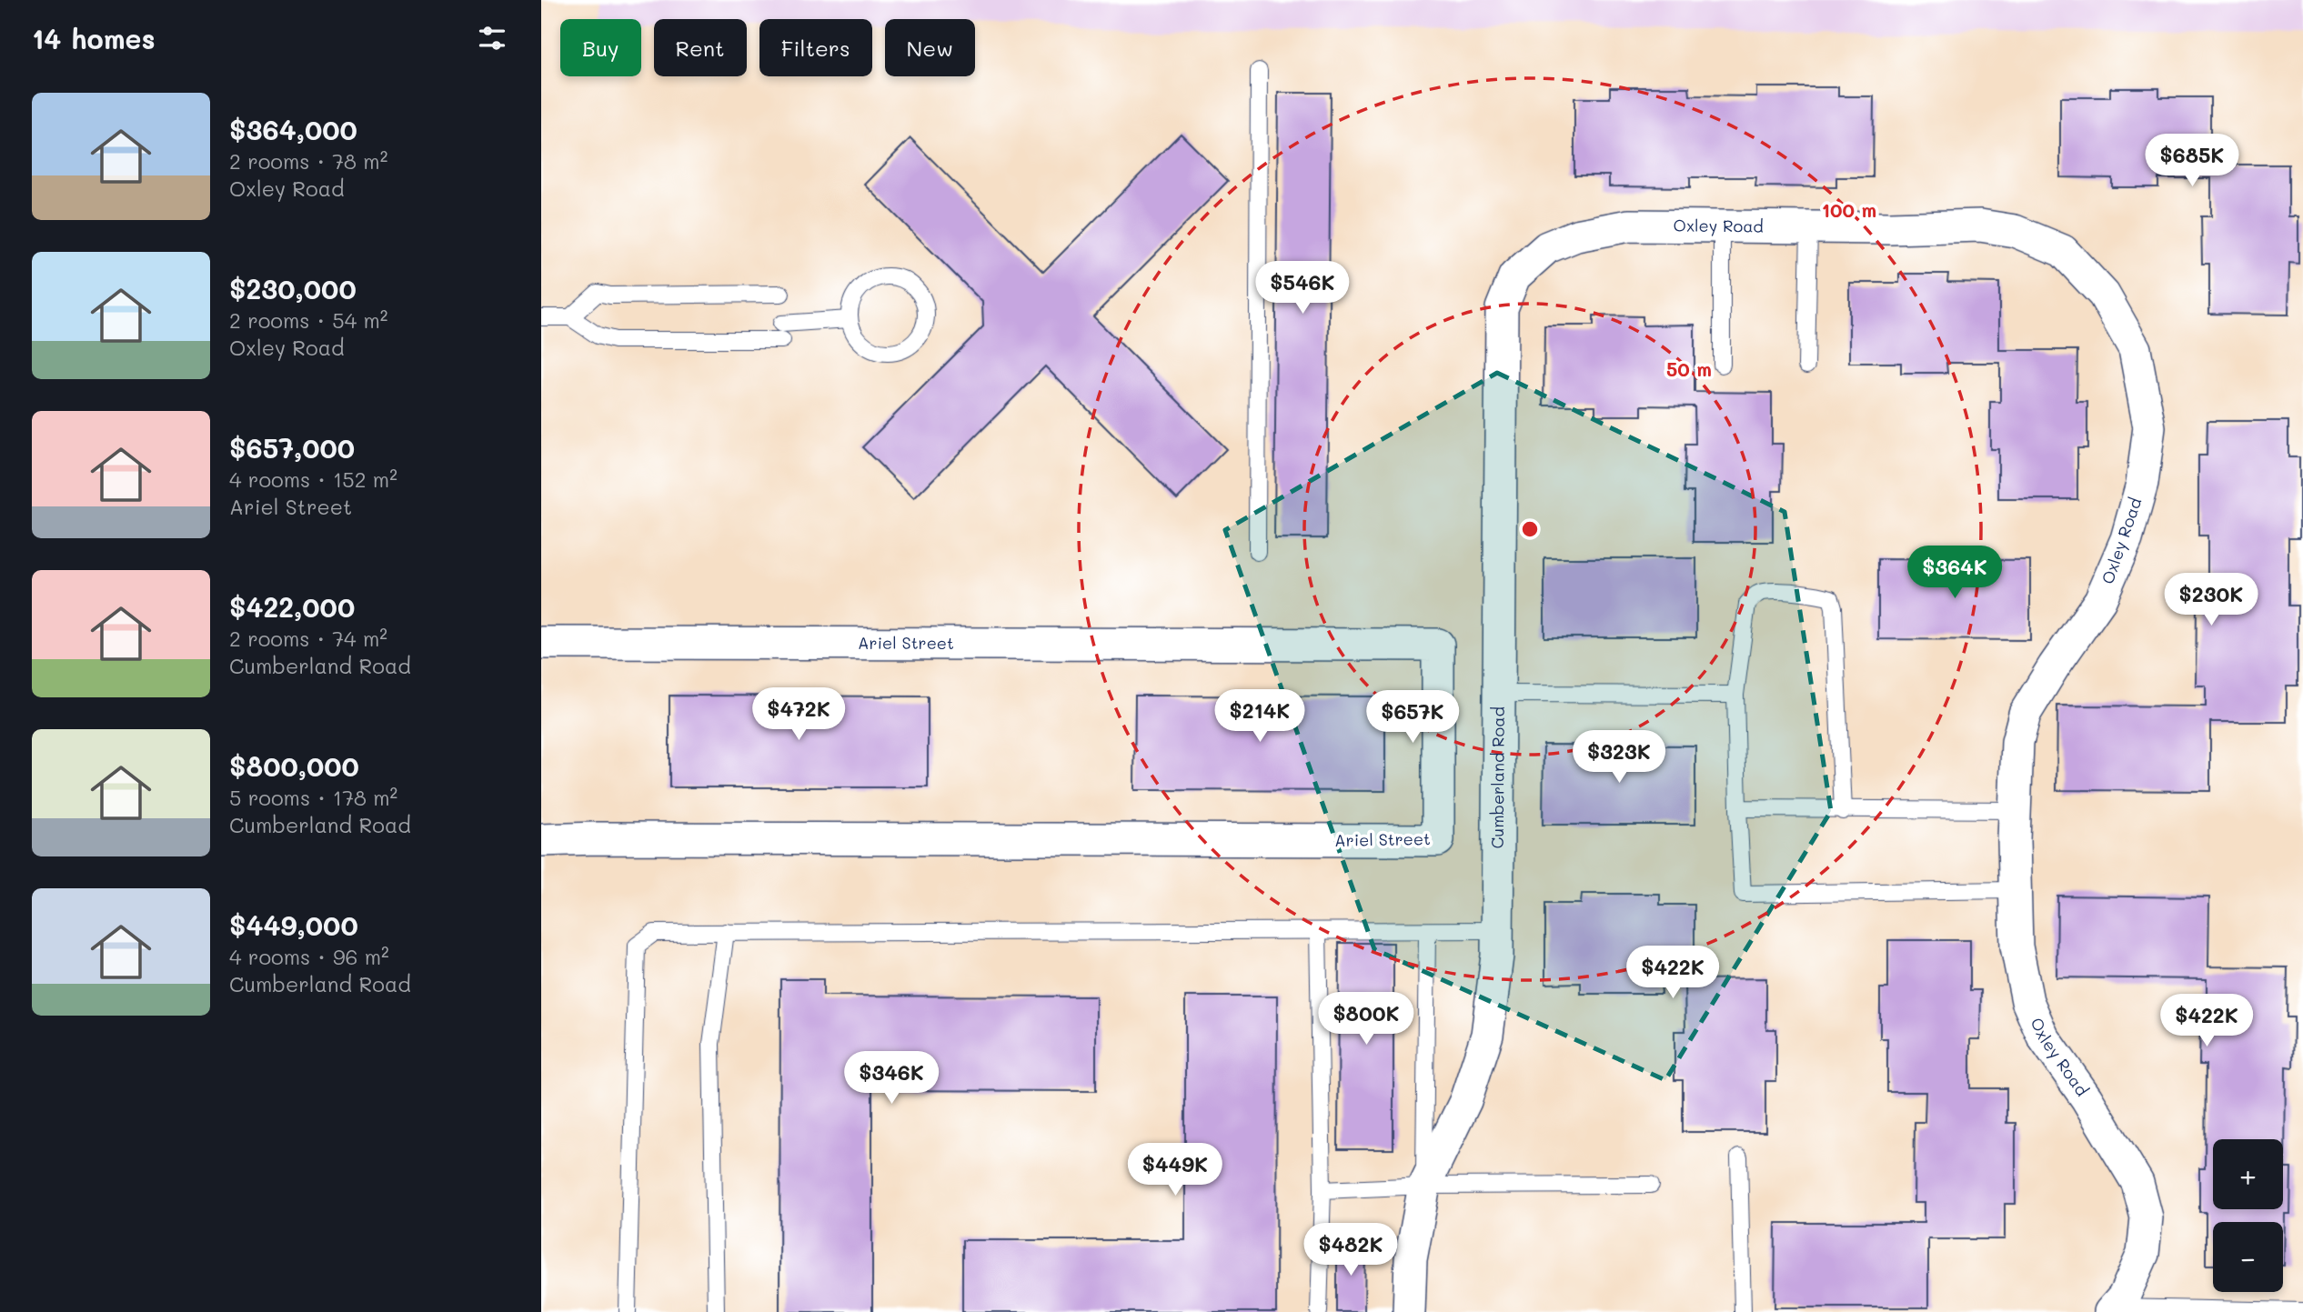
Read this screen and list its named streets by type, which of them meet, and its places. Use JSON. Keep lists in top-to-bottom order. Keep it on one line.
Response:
{"streets":{"street":["Oxley Road","Ariel Street","Cumberland Road"]},"crossings":[["Oxley Road","Cumberland Road"]],"page":{"heading":"14 homes","chip":["Buy","Rent","Filters","New"],"list":[{"name":"$364,000","note":"2 rooms · 78 m² · Oxley Road"},{"name":"$230,000","note":"2 rooms · 54 m² · Oxley Road"},{"name":"$657,000","note":"4 rooms · 152 m² · Ariel Street"},{"name":"$422,000","note":"2 rooms · 74 m² · Cumberland Road"},{"name":"$800,000","note":"5 rooms · 178 m² · Cumberland Road"},{"name":"$449,000","note":"4 rooms · 96 m² · Cumberland Road"}],"price":["$685K","$546K","$364K","$230K","$472K","$214K","$657K","$323K","$422K","$800K","$422K","$346K","$449K","$482K"],"map_buttons":["+","−"]},"rings":["100 m","50 m"]}
